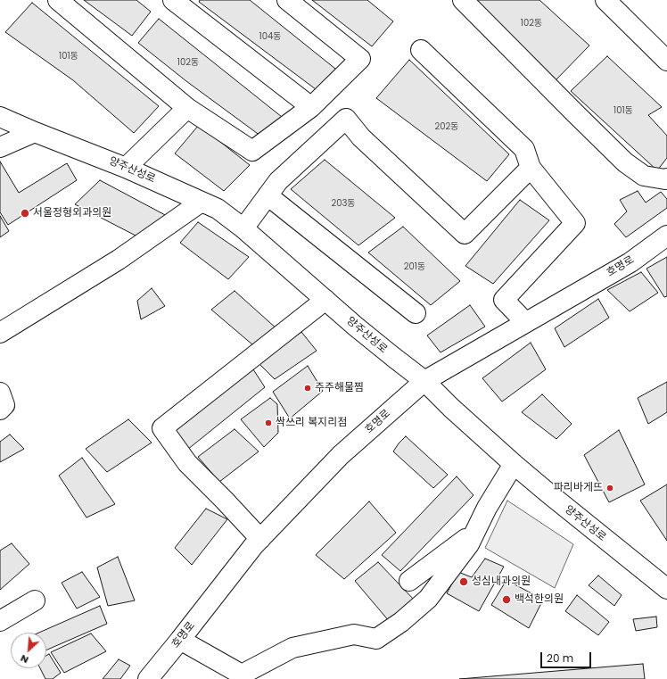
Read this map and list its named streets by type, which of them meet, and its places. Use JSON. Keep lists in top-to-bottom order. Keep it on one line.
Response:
{"streets":{"street":["양주산성로","호명로"]},"crossings":[["양주산성로","호명로"]],"places":["서울정형외과의원","주주해물찜","싹쓰리 복지리점","파리바게뜨","성심내과의원","백석한의원"],"house_numbers":["102동","104동","101동","102동","101동","202동","203동","201동"],"scale_bar":"20 m","north":"bottom left"}
